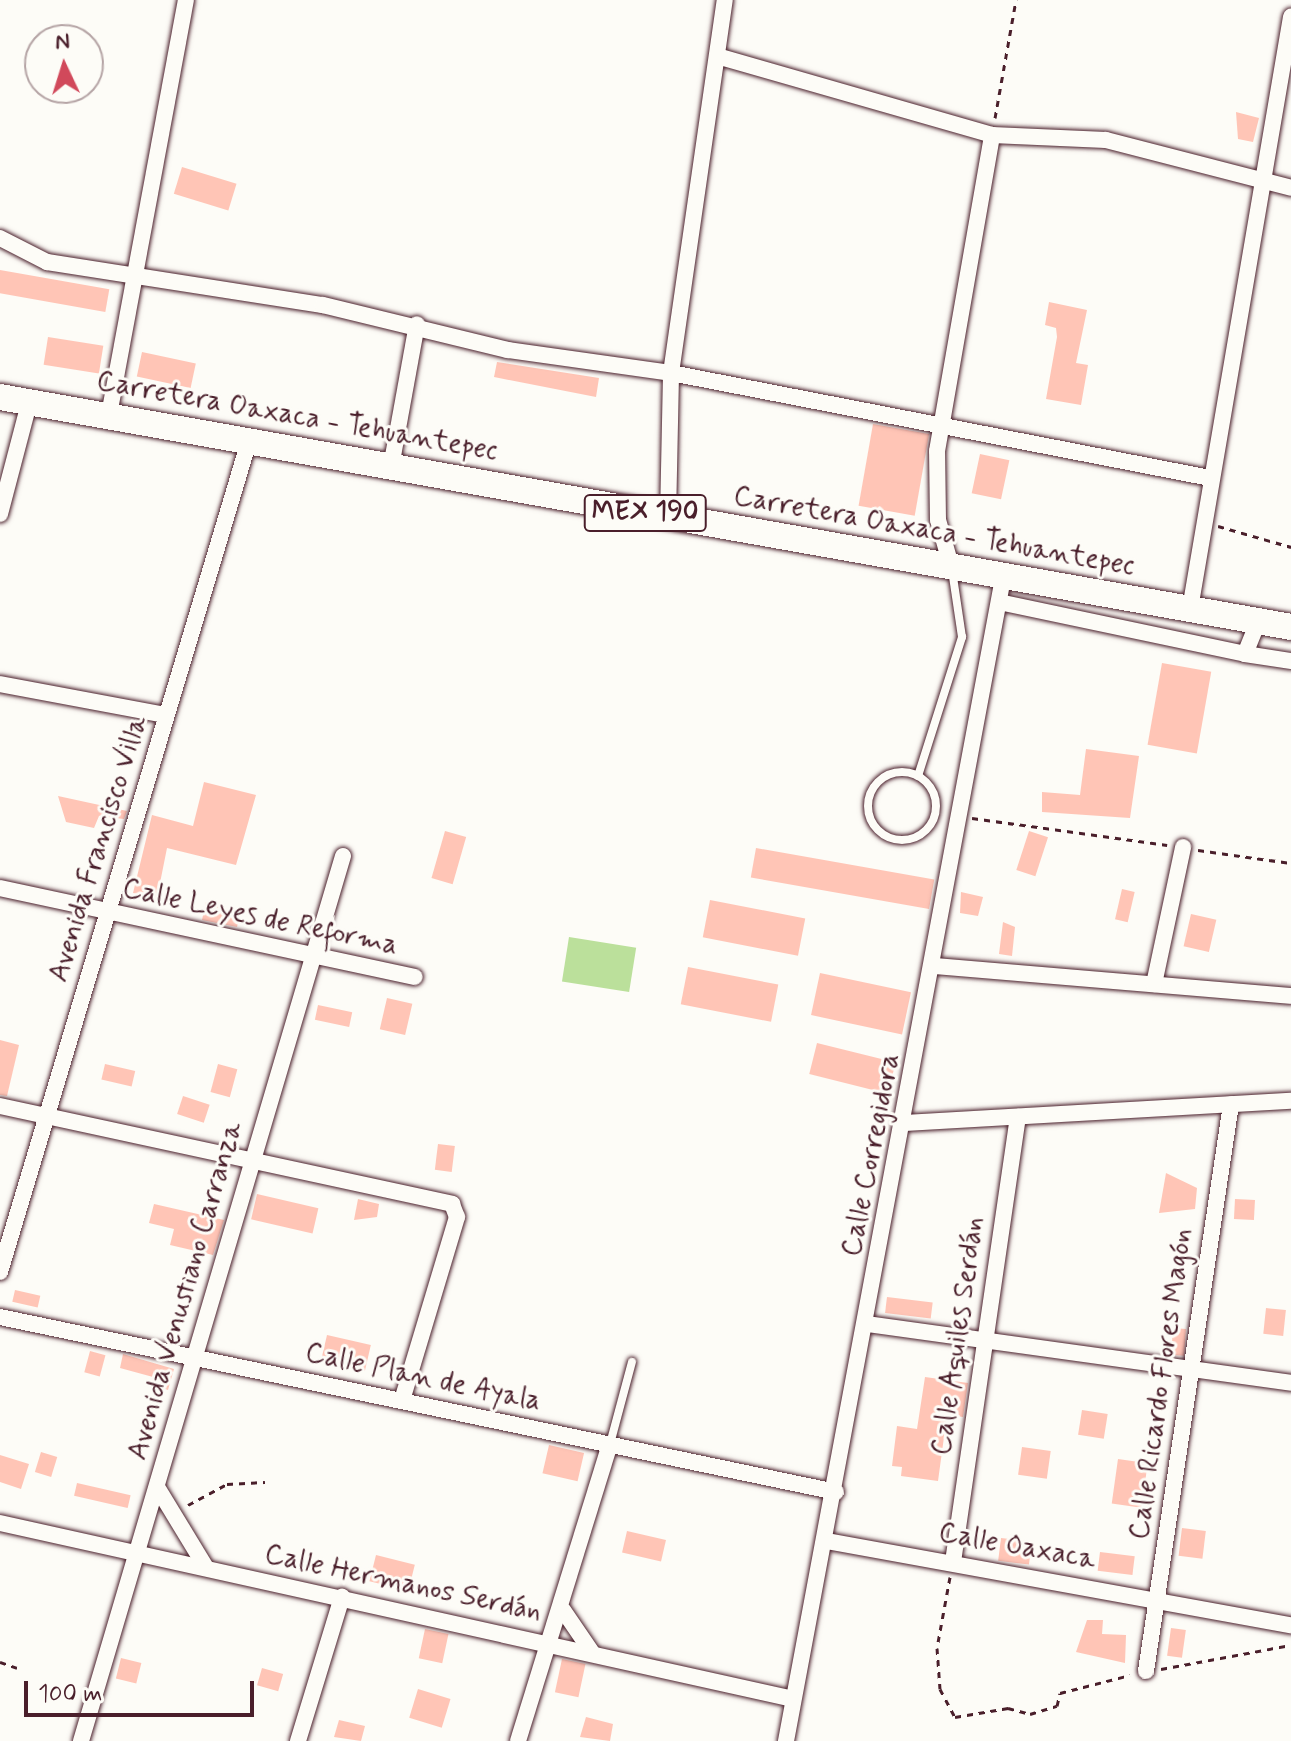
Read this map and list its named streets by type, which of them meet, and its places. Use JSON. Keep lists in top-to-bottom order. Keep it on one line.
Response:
{"streets":{"main road":["Carretera Oaxaca - Tehuantepec","MEX 190"],"street":["Avenida Francisco Villa","Calle Leyes de Reforma","Calle Corregidora","Avenida Venustiano Carranza","Calle Aquiles Serdán","Calle Plan de Ayala","Calle Ricardo Flores Magón","Calle Oaxaca","Calle Hermanos Serdán"]},"crossings":[["Carretera Oaxaca - Tehuantepec","Avenida Francisco Villa"],["Carretera Oaxaca - Tehuantepec","Calle Corregidora"],["Avenida Francisco Villa","Calle Leyes de Reforma"],["Calle Leyes de Reforma","Avenida Venustiano Carranza"],["Calle Corregidora","Calle Plan de Ayala"],["Calle Corregidora","Calle Oaxaca"],["Calle Corregidora","Calle Hermanos Serdán"],["Avenida Venustiano Carranza","Calle Plan de Ayala"],["Avenida Venustiano Carranza","Calle Hermanos Serdán"],["Calle Aquiles Serdán","Calle Oaxaca"],["Calle Ricardo Flores Magón","Calle Oaxaca"]],"scale_bar":"100 m","north":"top"}
